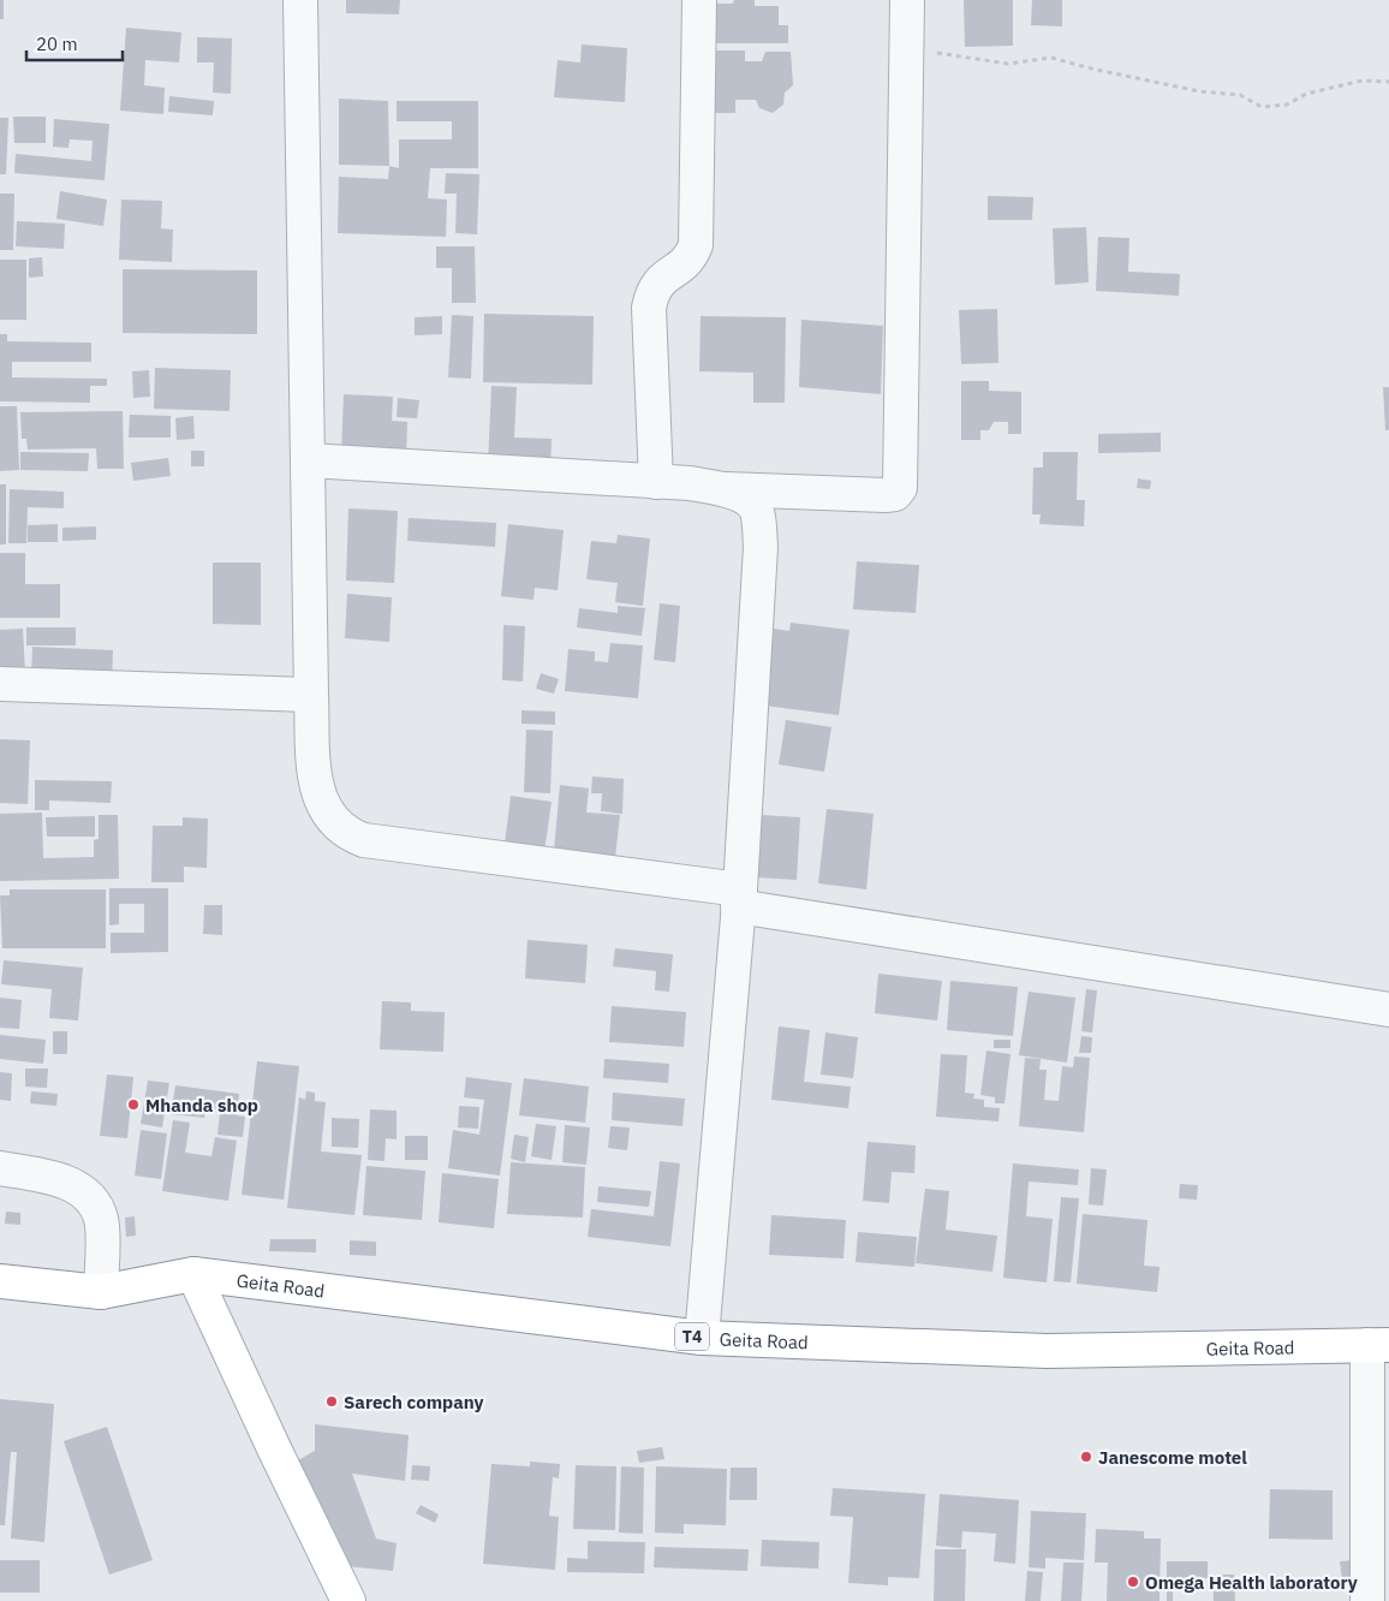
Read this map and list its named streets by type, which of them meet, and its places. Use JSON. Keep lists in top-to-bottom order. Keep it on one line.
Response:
{"streets":{"main road":["Geita Road","T4"]},"places":["Mhanda shop","Sarech company","Janescome motel","Omega Health laboratory"],"scale_bar":"20 m"}
